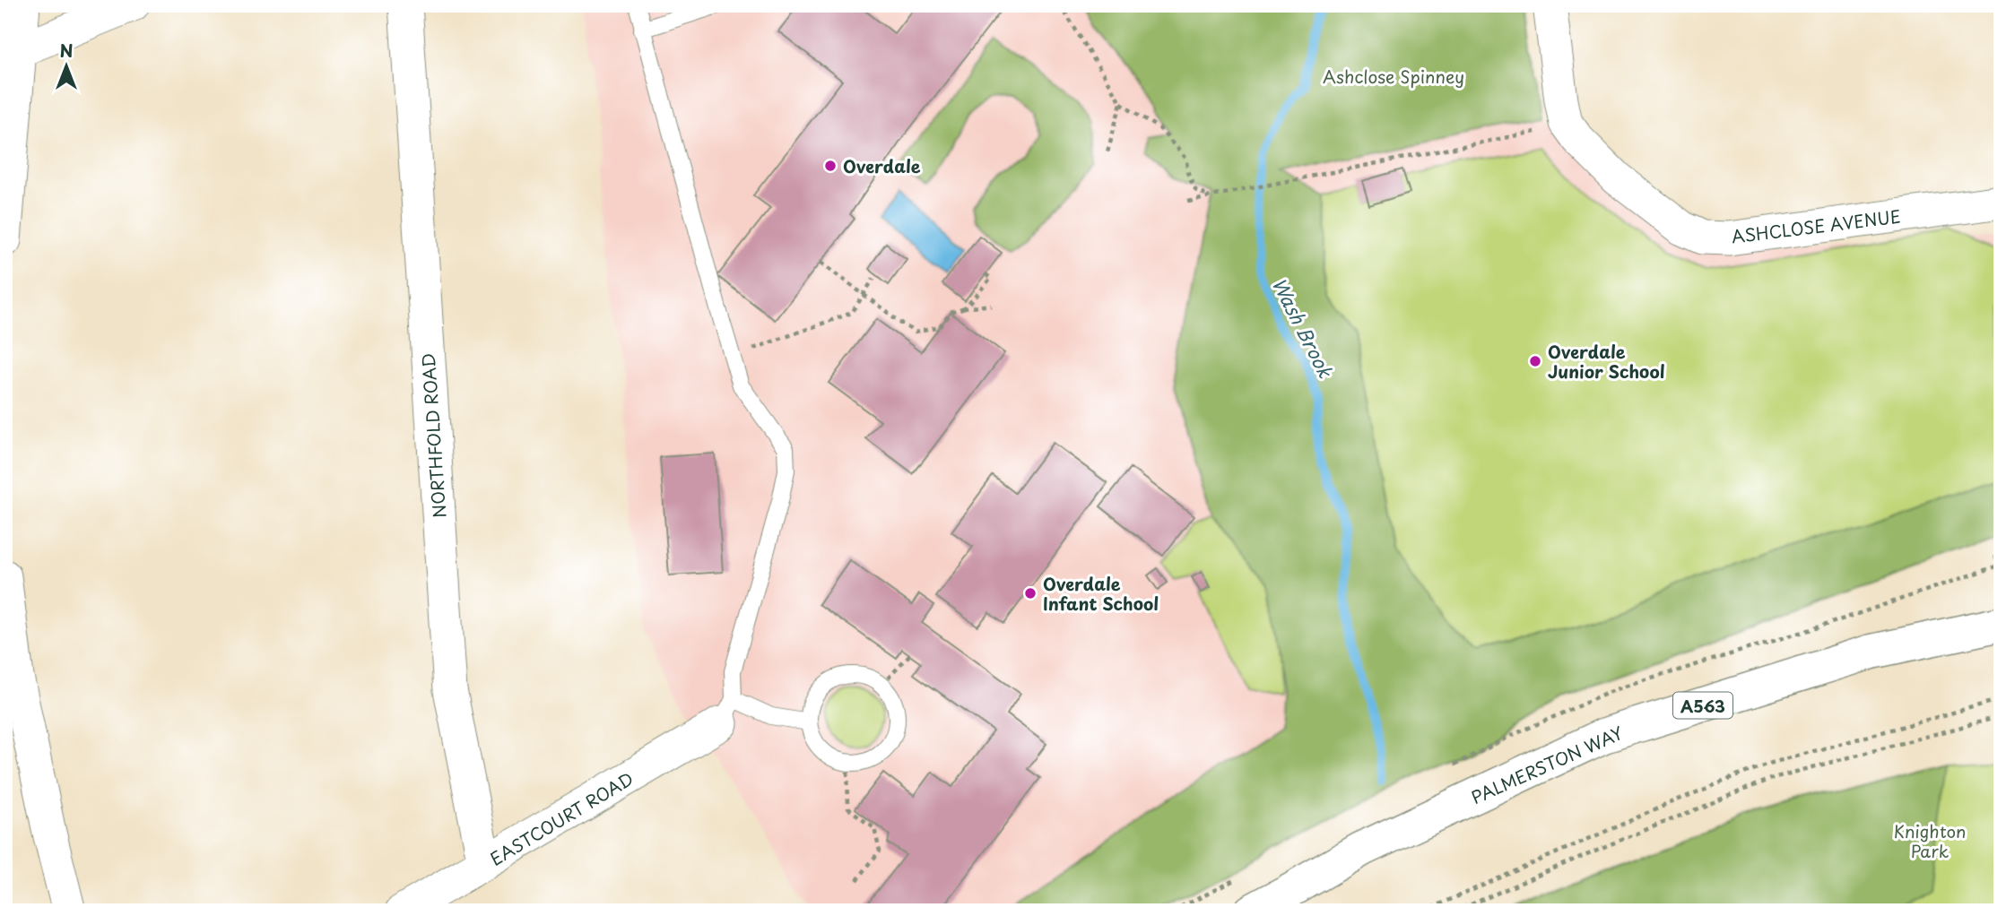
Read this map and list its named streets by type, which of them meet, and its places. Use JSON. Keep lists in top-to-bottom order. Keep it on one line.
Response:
{"streets":{"highway":["A563","PALMERSTON WAY"],"street":["ASHCLOSE AVENUE","NORTHFOLD ROAD","EASTCOURT ROAD"]},"crossings":[["NORTHFOLD ROAD","EASTCOURT ROAD"]],"water":["Wash Brook"],"parks":["Ashclose Spinney","Knighton Park"],"places":["Overdale","Overdale Junior School","Overdale Infant School"],"north":"top"}
